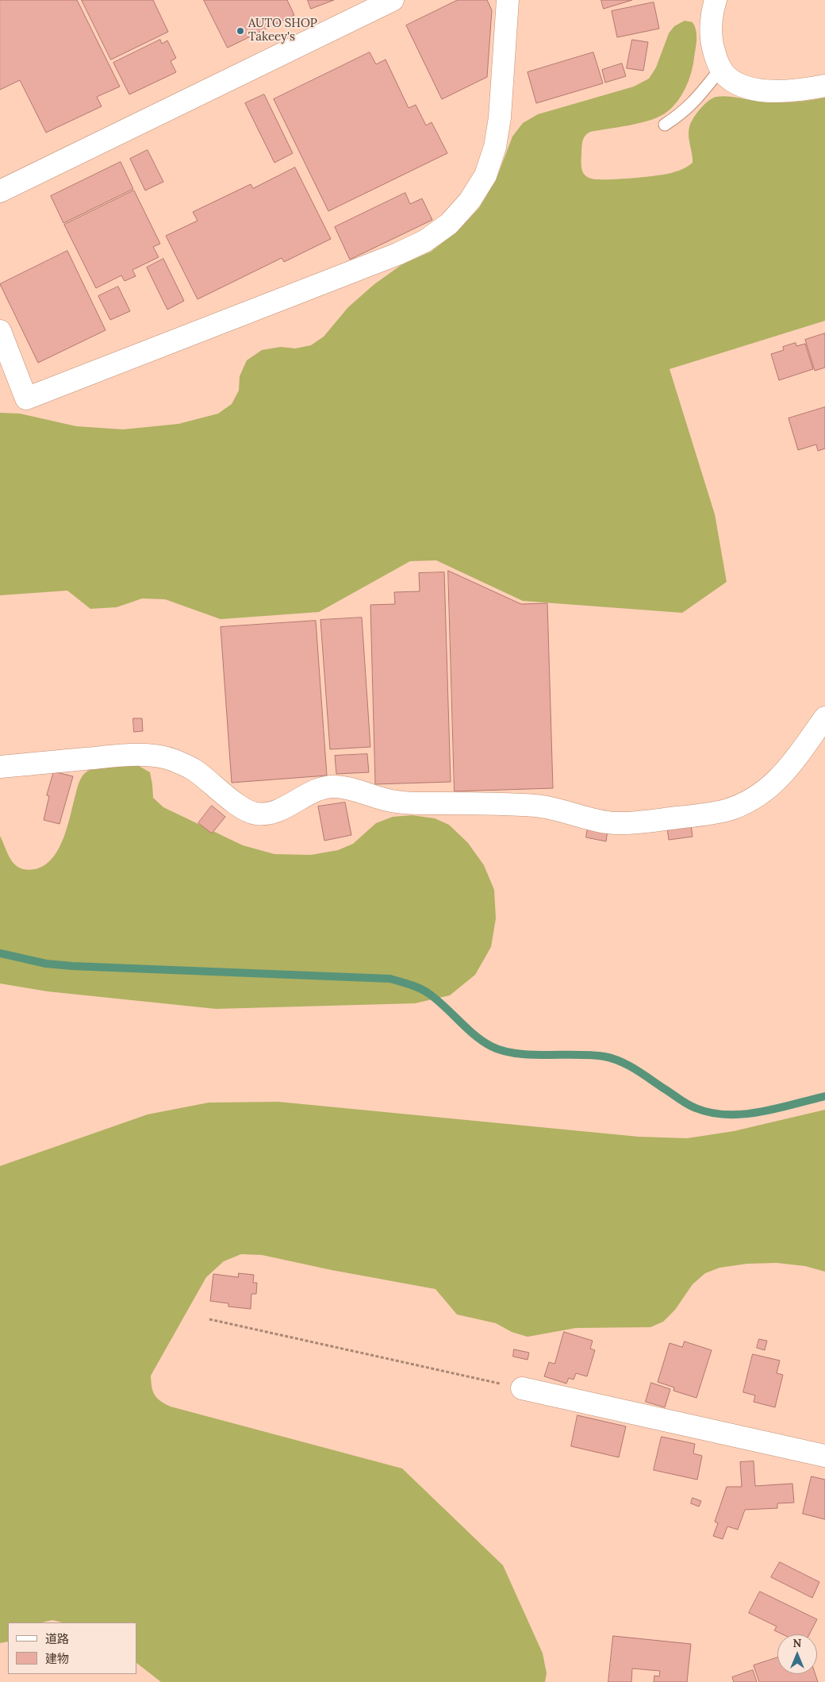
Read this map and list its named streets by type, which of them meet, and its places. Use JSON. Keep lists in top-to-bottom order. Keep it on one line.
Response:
{"places":["AUTO SHOP Takeey's"],"legend":["道路","建物"],"north":"top"}
